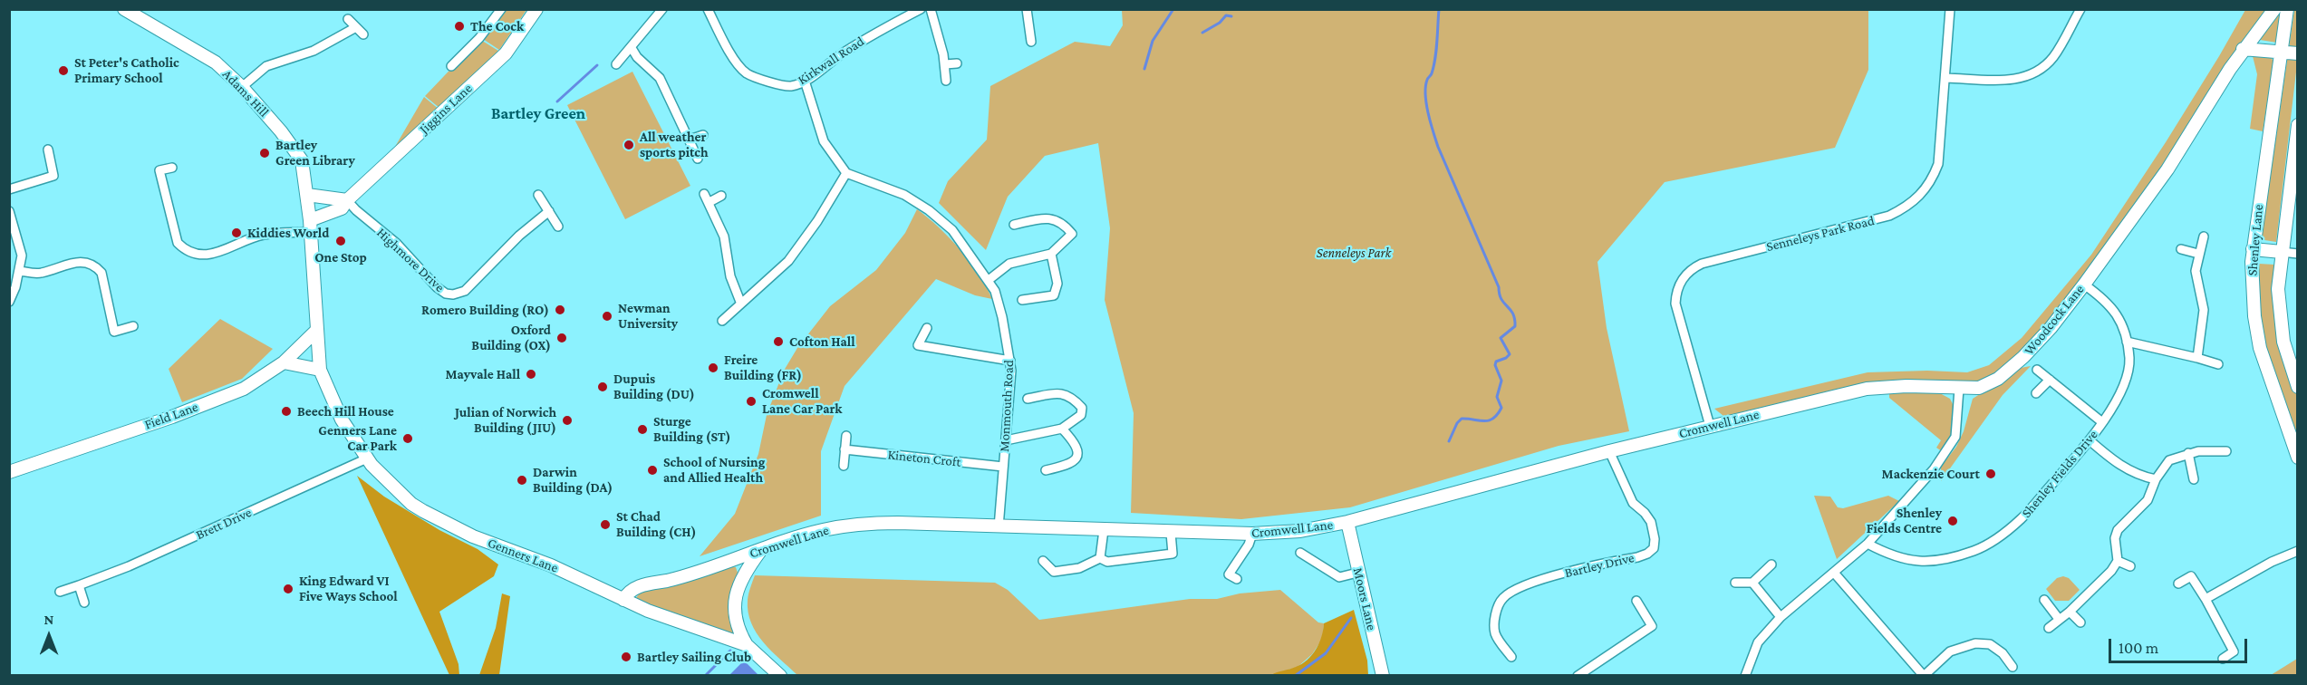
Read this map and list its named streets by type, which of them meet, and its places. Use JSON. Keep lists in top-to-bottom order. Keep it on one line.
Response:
{"streets":{"street":["Kirkwall Road","Adams Hill","Jiggins Lane","Senneleys Park Road","Shenley Lane","Highmore Drive","Woodcock Lane","Monmouth Road","Field Lane","Cromwell Lane","Kineton Croft","Shenley Fields Drive","Brett Drive","Genners Lane","Bartley Drive","Moors Lane"]},"crossings":[["Adams Hill","Jiggins Lane"],["Adams Hill","Genners Lane"],["Jiggins Lane","Highmore Drive"],["Jiggins Lane","Genners Lane"],["Senneleys Park Road","Cromwell Lane"],["Woodcock Lane","Cromwell Lane"],["Woodcock Lane","Shenley Fields Drive"],["Monmouth Road","Cromwell Lane"],["Monmouth Road","Kineton Croft"],["Field Lane","Genners Lane"],["Cromwell Lane","Genners Lane"],["Cromwell Lane","Bartley Drive"],["Cromwell Lane","Moors Lane"],["Brett Drive","Genners Lane"]],"districts":["Bartley Green"],"parks":["Senneleys Park"],"places":["The Cock","St Peter's Catholic Primary School","All weather sports pitch","Bartley Green Library","Kiddies World","One Stop","Romero Building (RO)","Newman University","Oxford Building (OX)","Cofton Hall","Freire Building (FR)","Mayvale Hall","Dupuis Building (DU)","Cromwell Lane Car Park","Beech Hill House","Julian of Norwich Building (JIU)","Sturge Building (ST)","Genners Lane Car Park","School of Nursing and Allied Health","Mackenzie Court","Darwin Building (DA)","Shenley Fields Centre","St Chad Building (CH)","King Edward VI Five Ways School","Bartley Sailing Club"],"scale_bar":"100 m","north":"top"}
